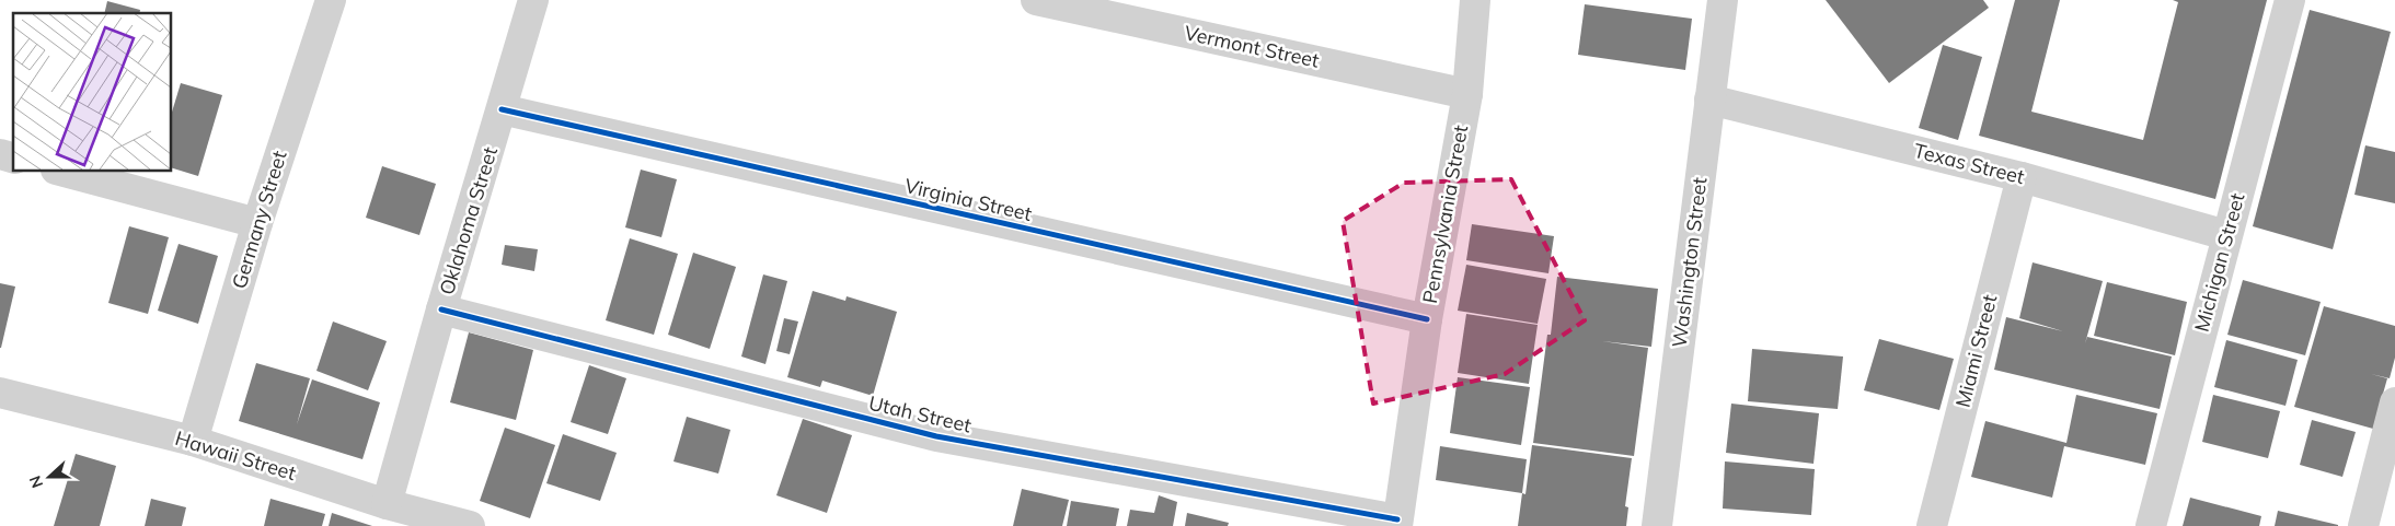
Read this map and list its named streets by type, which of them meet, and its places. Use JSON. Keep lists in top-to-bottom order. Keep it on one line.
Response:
{"streets":{"street":["Vermont Street","Texas Street","Virginia Street","Pennsylvania Street","Germany Street","Oklahoma Street","Washington Street","Michigan Street","Miami Street","Utah Street","Hawaii Street"]},"crossings":[["Vermont Street","Pennsylvania Street"],["Texas Street","Washington Street"],["Texas Street","Michigan Street"],["Texas Street","Miami Street"],["Virginia Street","Pennsylvania Street"],["Virginia Street","Oklahoma Street"],["Pennsylvania Street","Utah Street"],["Germany Street","Hawaii Street"],["Oklahoma Street","Utah Street"],["Oklahoma Street","Hawaii Street"]],"north":"left"}
